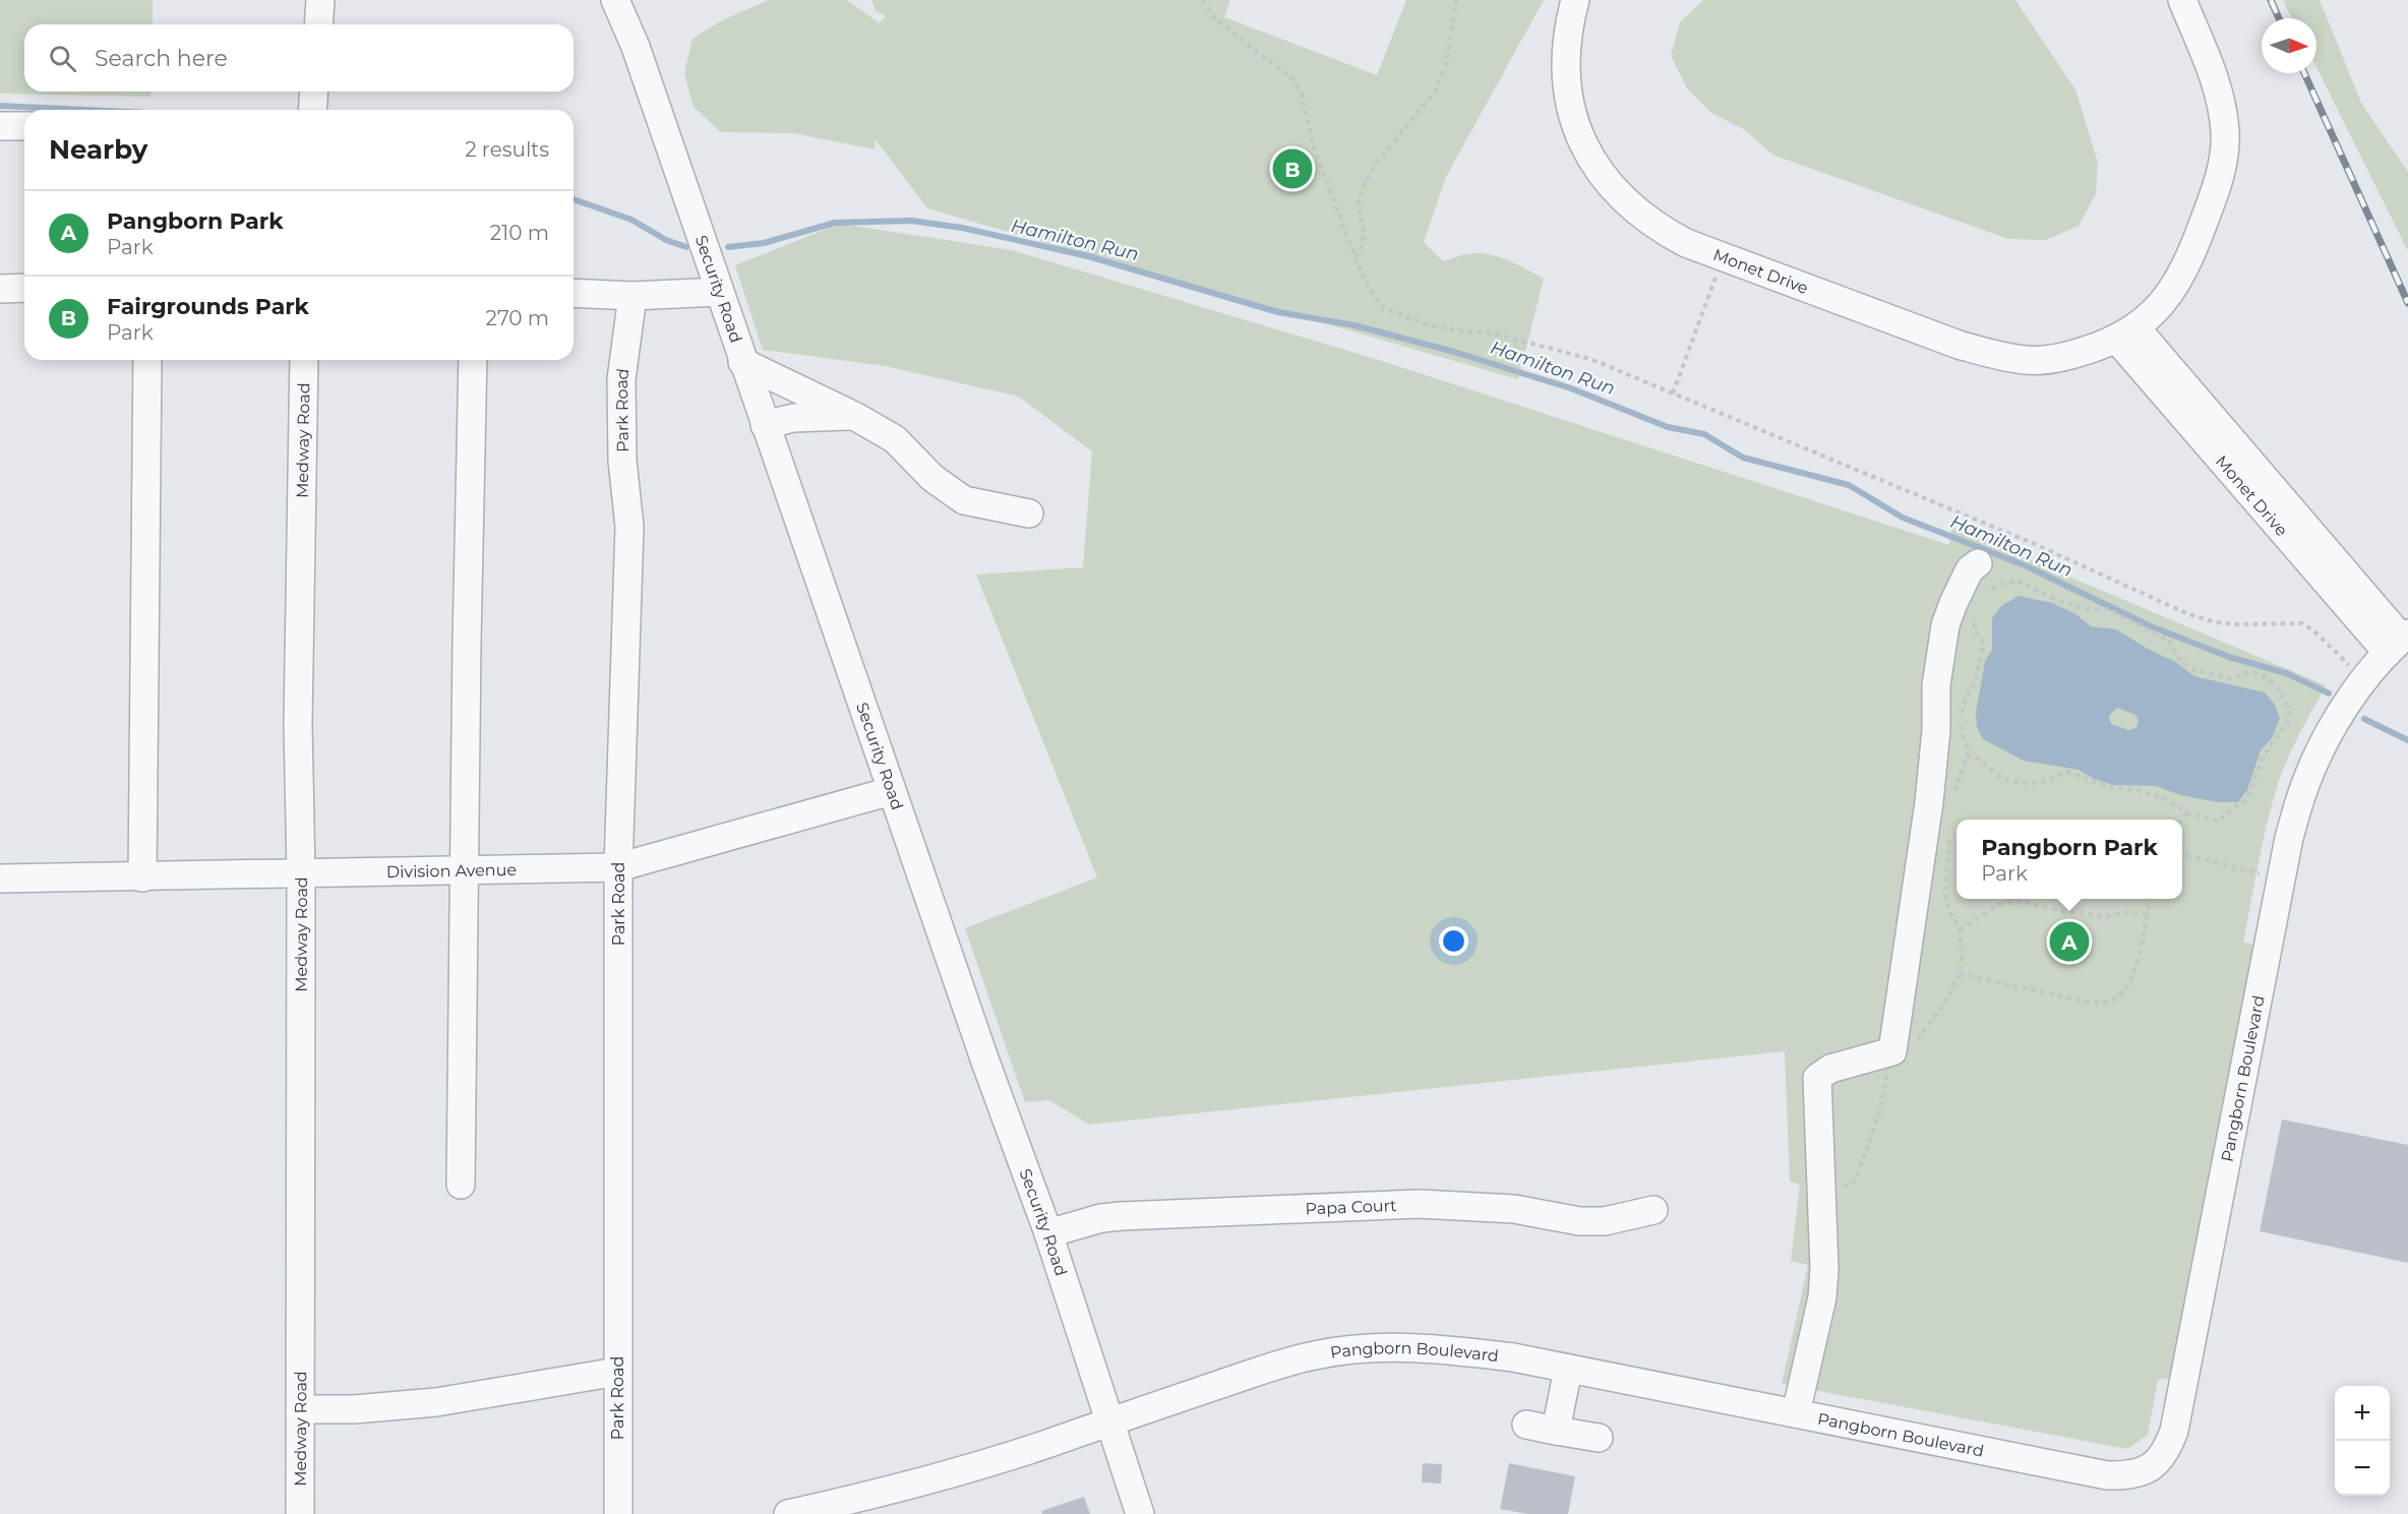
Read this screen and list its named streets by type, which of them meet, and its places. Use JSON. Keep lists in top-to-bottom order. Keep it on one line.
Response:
{"streets":{"street":["Monet Drive","Security Road","Park Road","Medway Road","Division Avenue","Pangborn Boulevard","Papa Court"]},"crossings":[["Monet Drive","Pangborn Boulevard"],["Security Road","Division Avenue"],["Security Road","Pangborn Boulevard"],["Security Road","Papa Court"],["Park Road","Division Avenue"],["Medway Road","Division Avenue"]],"water":["Hamilton Run"],"north":"right","page":{"search":"Search here","heading":["Nearby","2 results"],"pins":["B","A"],"list":[{"mark":"A","name":"Pangborn Park","note":"Park","value":"210 m"},{"mark":"B","name":"Fairgrounds Park","note":"Park","value":"270 m"}],"popup":["Pangborn Park","Park"],"map_buttons":["+","−"]}}
